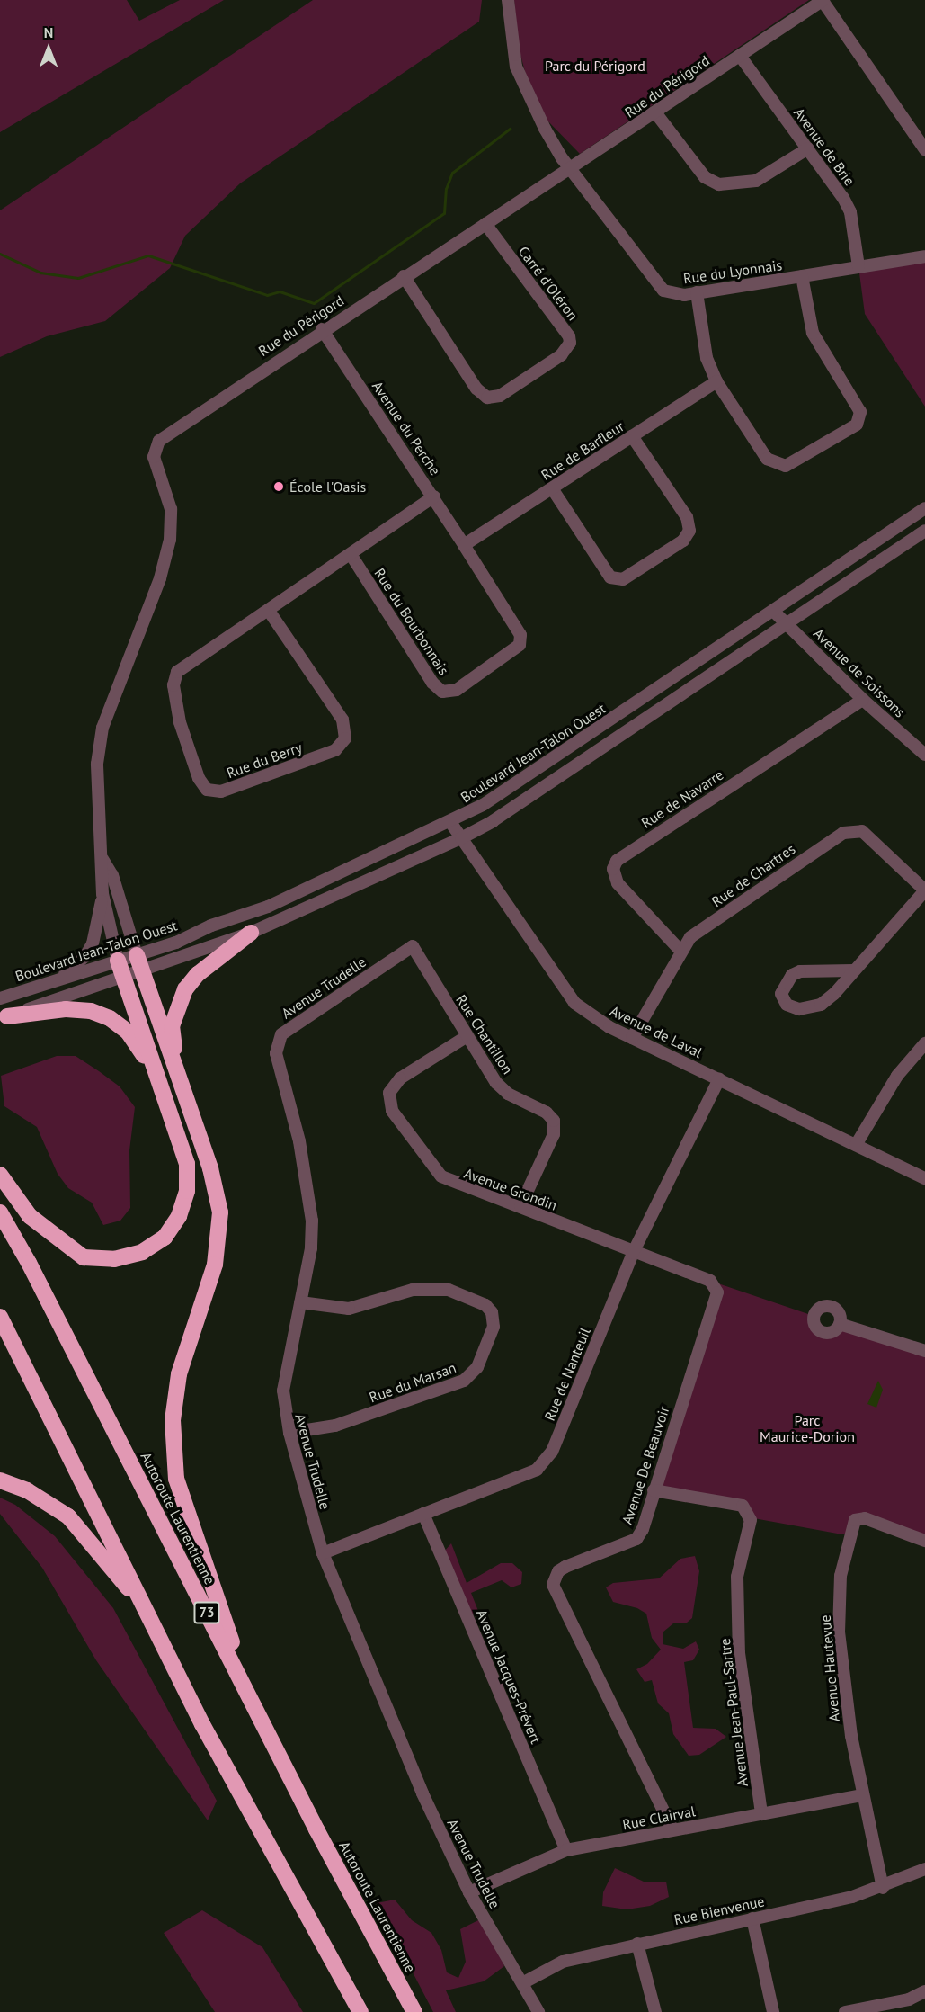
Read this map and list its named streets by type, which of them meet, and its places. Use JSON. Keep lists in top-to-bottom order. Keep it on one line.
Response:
{"streets":{"highway":["Autoroute Laurentienne","73"],"street":["Rue du Périgord","Avenue de Brie","Rue du Lyonnais","Carré d'Oléron","Avenue du Perche","Rue de Barfleur","Rue du Bourbonnais","Avenue de Soissons","Boulevard Jean-Talon Ouest","Rue du Berry","Rue de Navarre","Rue de Chartres","Avenue Trudelle","Avenue de Laval","Rue Chantillon","Avenue Grondin","Rue de Nanteuil","Rue du Marsan","Avenue De Beauvoir","Avenue Hautevue","Avenue Jacques-Prévert","Avenue Jean-Paul-Sartre","Rue Clairval","Rue Bienvenue"]},"crossings":[["Rue du Périgord","Avenue de Brie"],["Rue du Périgord","Rue du Lyonnais"],["Rue du Périgord","Carré d'Oléron"],["Rue du Périgord","Avenue du Perche"],["Rue du Périgord","Boulevard Jean-Talon Ouest"],["Avenue de Brie","Rue du Lyonnais"],["Avenue du Perche","Rue de Barfleur"],["Avenue du Perche","Rue du Bourbonnais"],["Avenue du Perche","Rue du Berry"],["Rue de Barfleur","Rue du Bourbonnais"],["Rue du Bourbonnais","Rue du Berry"],["Avenue de Soissons","Boulevard Jean-Talon Ouest"],["Avenue de Soissons","Rue de Navarre"],["Boulevard Jean-Talon Ouest","Avenue de Laval"],["Rue de Navarre","Rue de Chartres"],["Rue de Chartres","Avenue de Laval"],["Avenue Trudelle","Rue Chantillon"],["Avenue Trudelle","Rue de Nanteuil"],["Avenue Trudelle","Rue du Marsan"],["Avenue Trudelle","Rue Clairval"],["Avenue Trudelle","Rue Bienvenue"],["Avenue de Laval","Rue de Nanteuil"],["Rue Chantillon","Avenue Grondin"],["Avenue Grondin","Rue de Nanteuil"],["Avenue Grondin","Avenue De Beauvoir"],["Rue de Nanteuil","Avenue De Beauvoir"],["Rue de Nanteuil","Avenue Jacques-Prévert"],["Avenue De Beauvoir","Avenue Jean-Paul-Sartre"],["Avenue De Beauvoir","Rue Clairval"],["Avenue Hautevue","Rue Clairval"],["Avenue Hautevue","Rue Bienvenue"],["Avenue Jacques-Prévert","Rue Clairval"],["Avenue Jean-Paul-Sartre","Rue Clairval"]],"parks":["Parc du Périgord","Parc Maurice-Dorion"],"places":["École l'Oasis"],"north":"top"}
